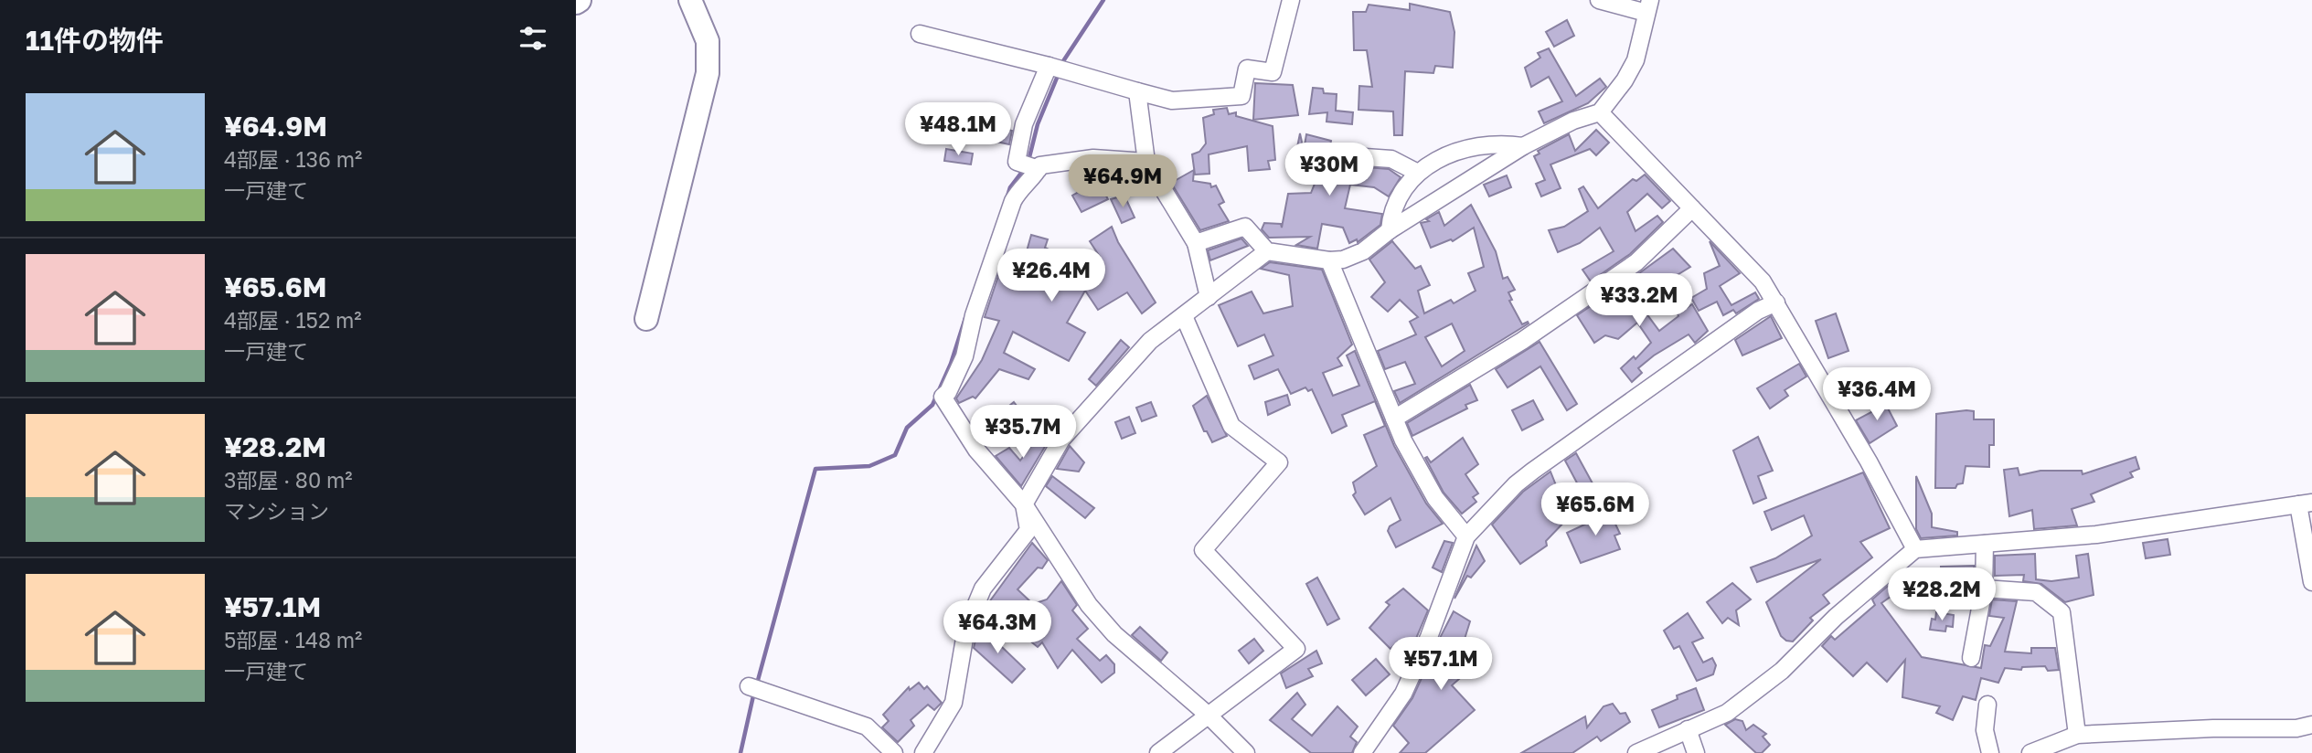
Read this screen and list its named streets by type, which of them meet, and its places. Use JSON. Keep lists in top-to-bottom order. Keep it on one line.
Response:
{"page":{"heading":"11件の物件","list":[{"name":"¥64.9M","note":"4部屋 · 136 m² · 一戸建て"},{"name":"¥65.6M","note":"4部屋 · 152 m² · 一戸建て"},{"name":"¥28.2M","note":"3部屋 · 80 m² · マンション"},{"name":"¥57.1M","note":"5部屋 · 148 m² · 一戸建て"}],"price":["¥48.1M","¥30M","¥64.9M","¥26.4M","¥33.2M","¥36.4M","¥35.7M","¥65.6M","¥28.2M","¥64.3M","¥57.1M"]}}
